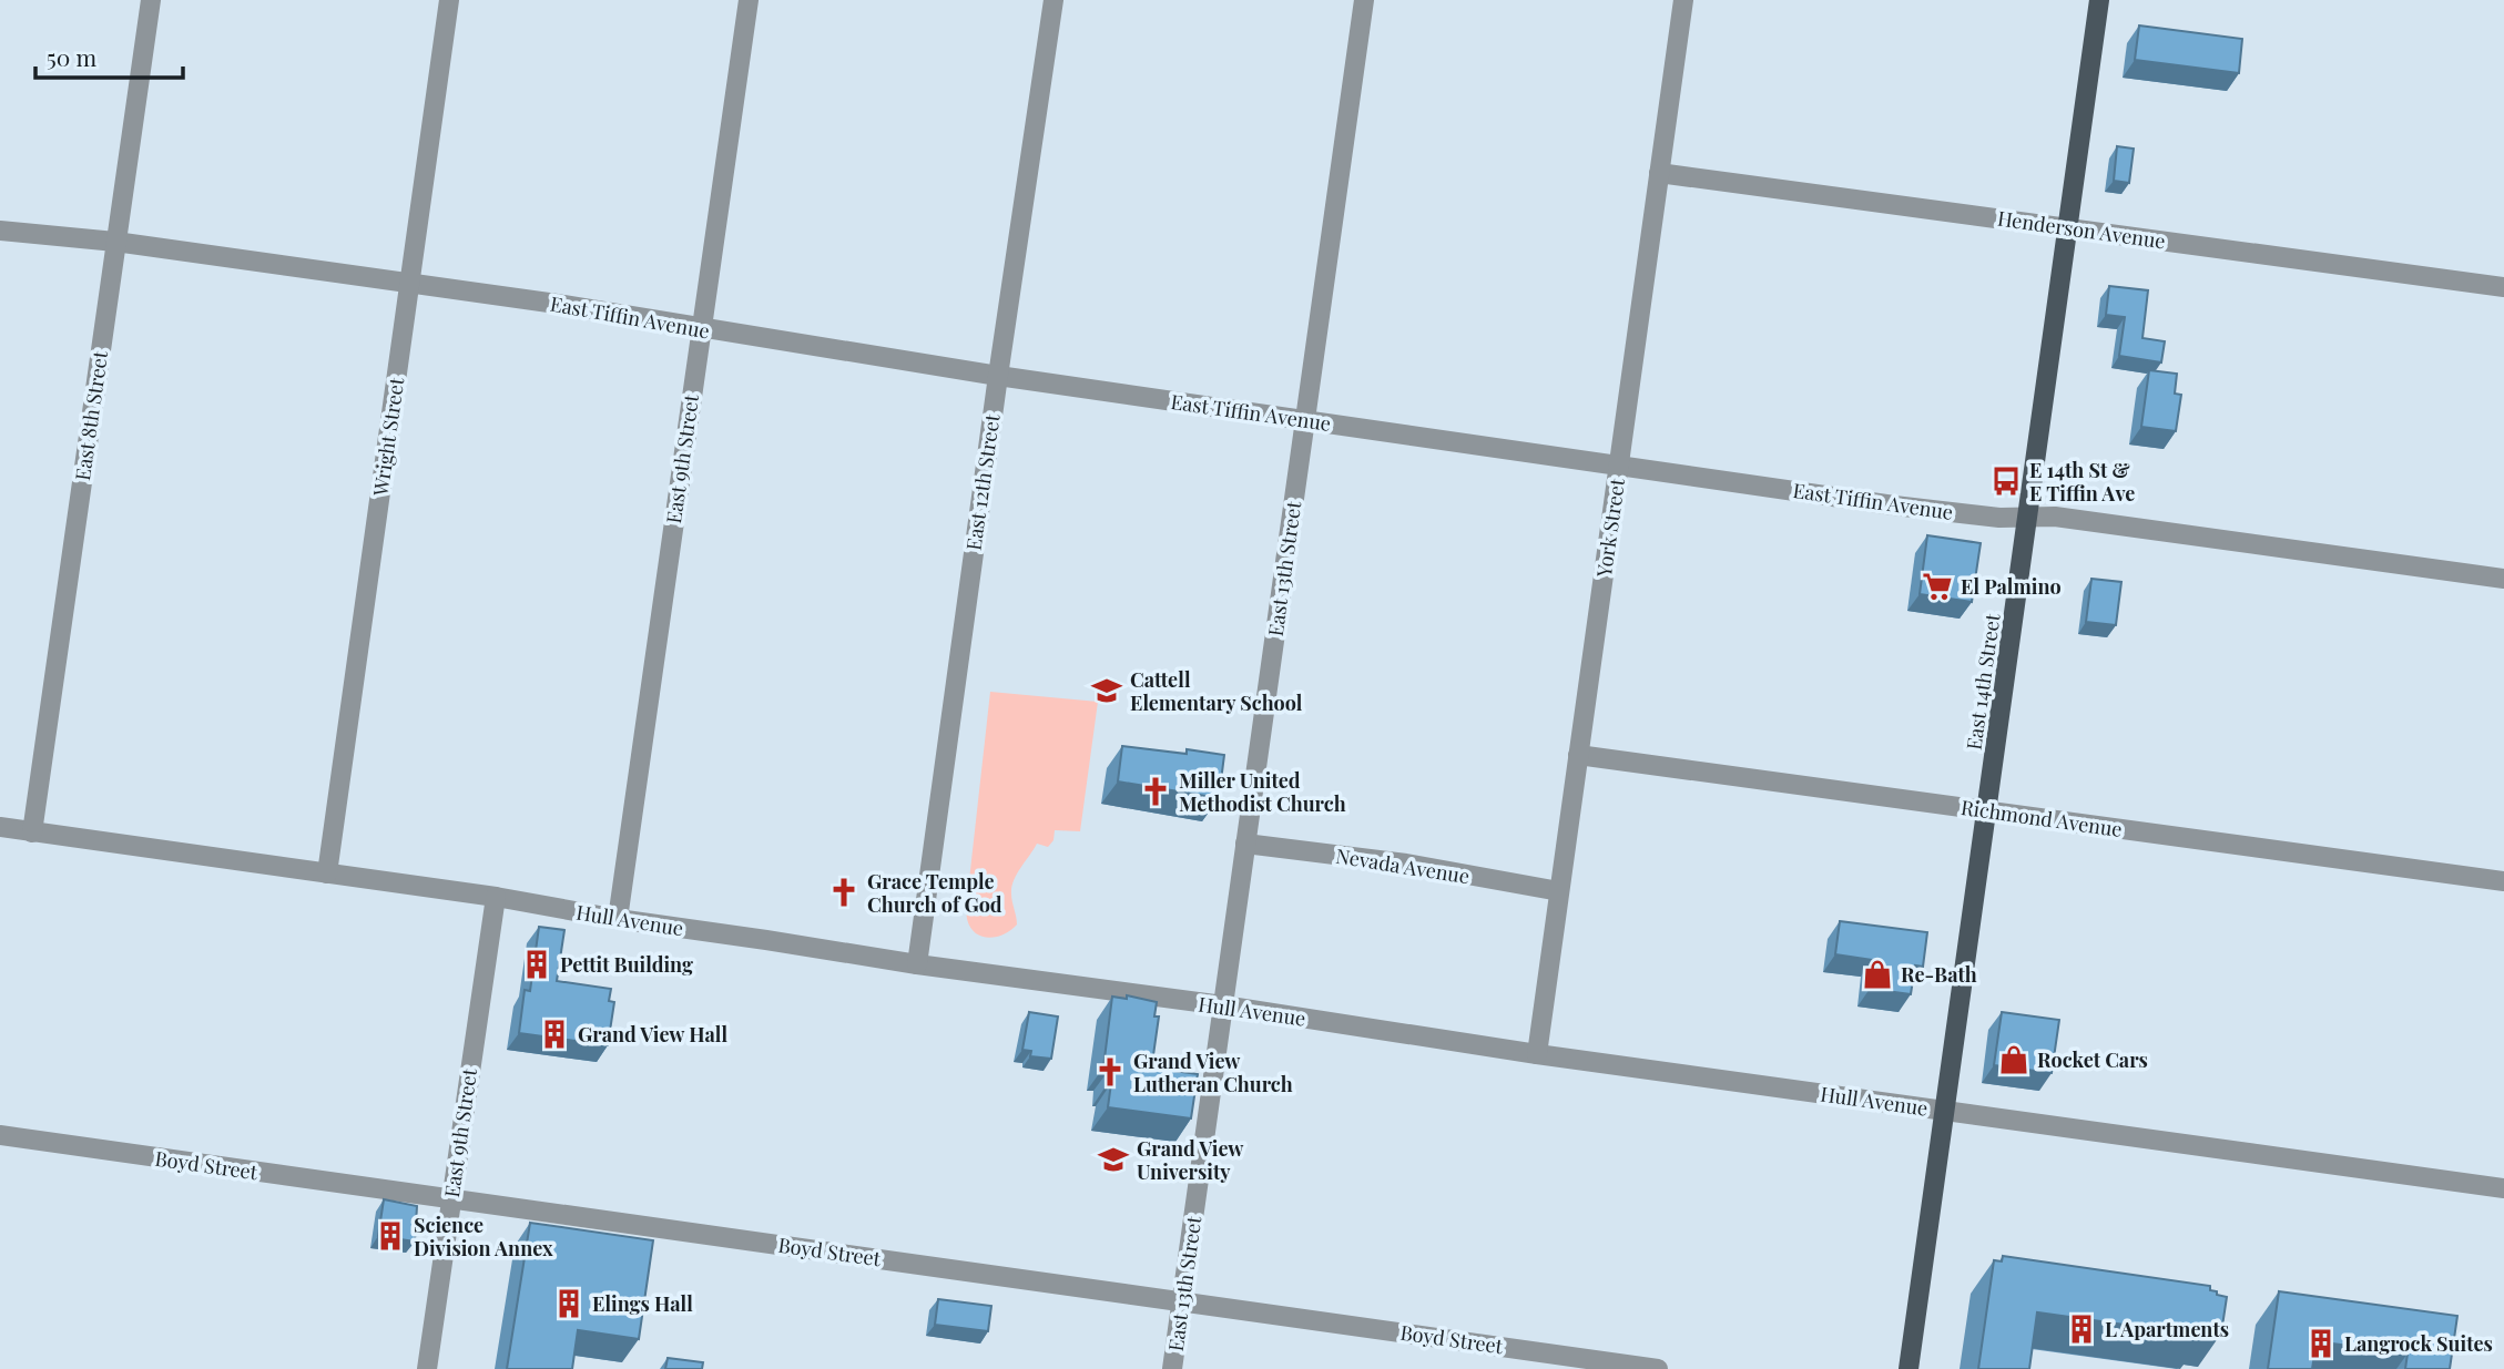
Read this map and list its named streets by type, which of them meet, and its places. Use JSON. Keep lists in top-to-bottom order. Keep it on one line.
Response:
{"streets":{"main road":["East 14th Street"],"street":["Henderson Avenue","East Tiffin Avenue","East 8th Street","Wright Street","East 9th Street","East 12th Street","York Street","East 13th Street","Richmond Avenue","Nevada Avenue","Hull Avenue","Boyd Street"]},"crossings":[["Henderson Avenue","York Street"],["Henderson Avenue","East 14th Street"],["East Tiffin Avenue","East 8th Street"],["East Tiffin Avenue","Wright Street"],["East Tiffin Avenue","East 9th Street"],["East Tiffin Avenue","East 12th Street"],["East Tiffin Avenue","York Street"],["East Tiffin Avenue","East 13th Street"],["East Tiffin Avenue","East 14th Street"],["East 8th Street","Hull Avenue"],["Wright Street","Hull Avenue"],["East 9th Street","Hull Avenue"],["East 9th Street","Boyd Street"],["East 12th Street","Hull Avenue"],["York Street","Richmond Avenue"],["York Street","Nevada Avenue"],["York Street","Hull Avenue"],["East 13th Street","Nevada Avenue"],["East 13th Street","Hull Avenue"],["East 13th Street","Boyd Street"],["East 14th Street","Richmond Avenue"],["East 14th Street","Hull Avenue"]],"places":{"bus stop":["E 14th St & E Tiffin Ave"],"supermarket":["El Palmino"],"school or university":["Cattell Elementary School","Grand View University"],"church":["Miller United Methodist Church","Grace Temple Church of God","Grand View Lutheran Church"],"building":["Pettit Building","Grand View Hall","Science Division Annex","Elings Hall","L Apartments","Langrock Suites"],"shop":["Re-Bath","Rocket Cars"]},"scale_bar":"50 m"}
